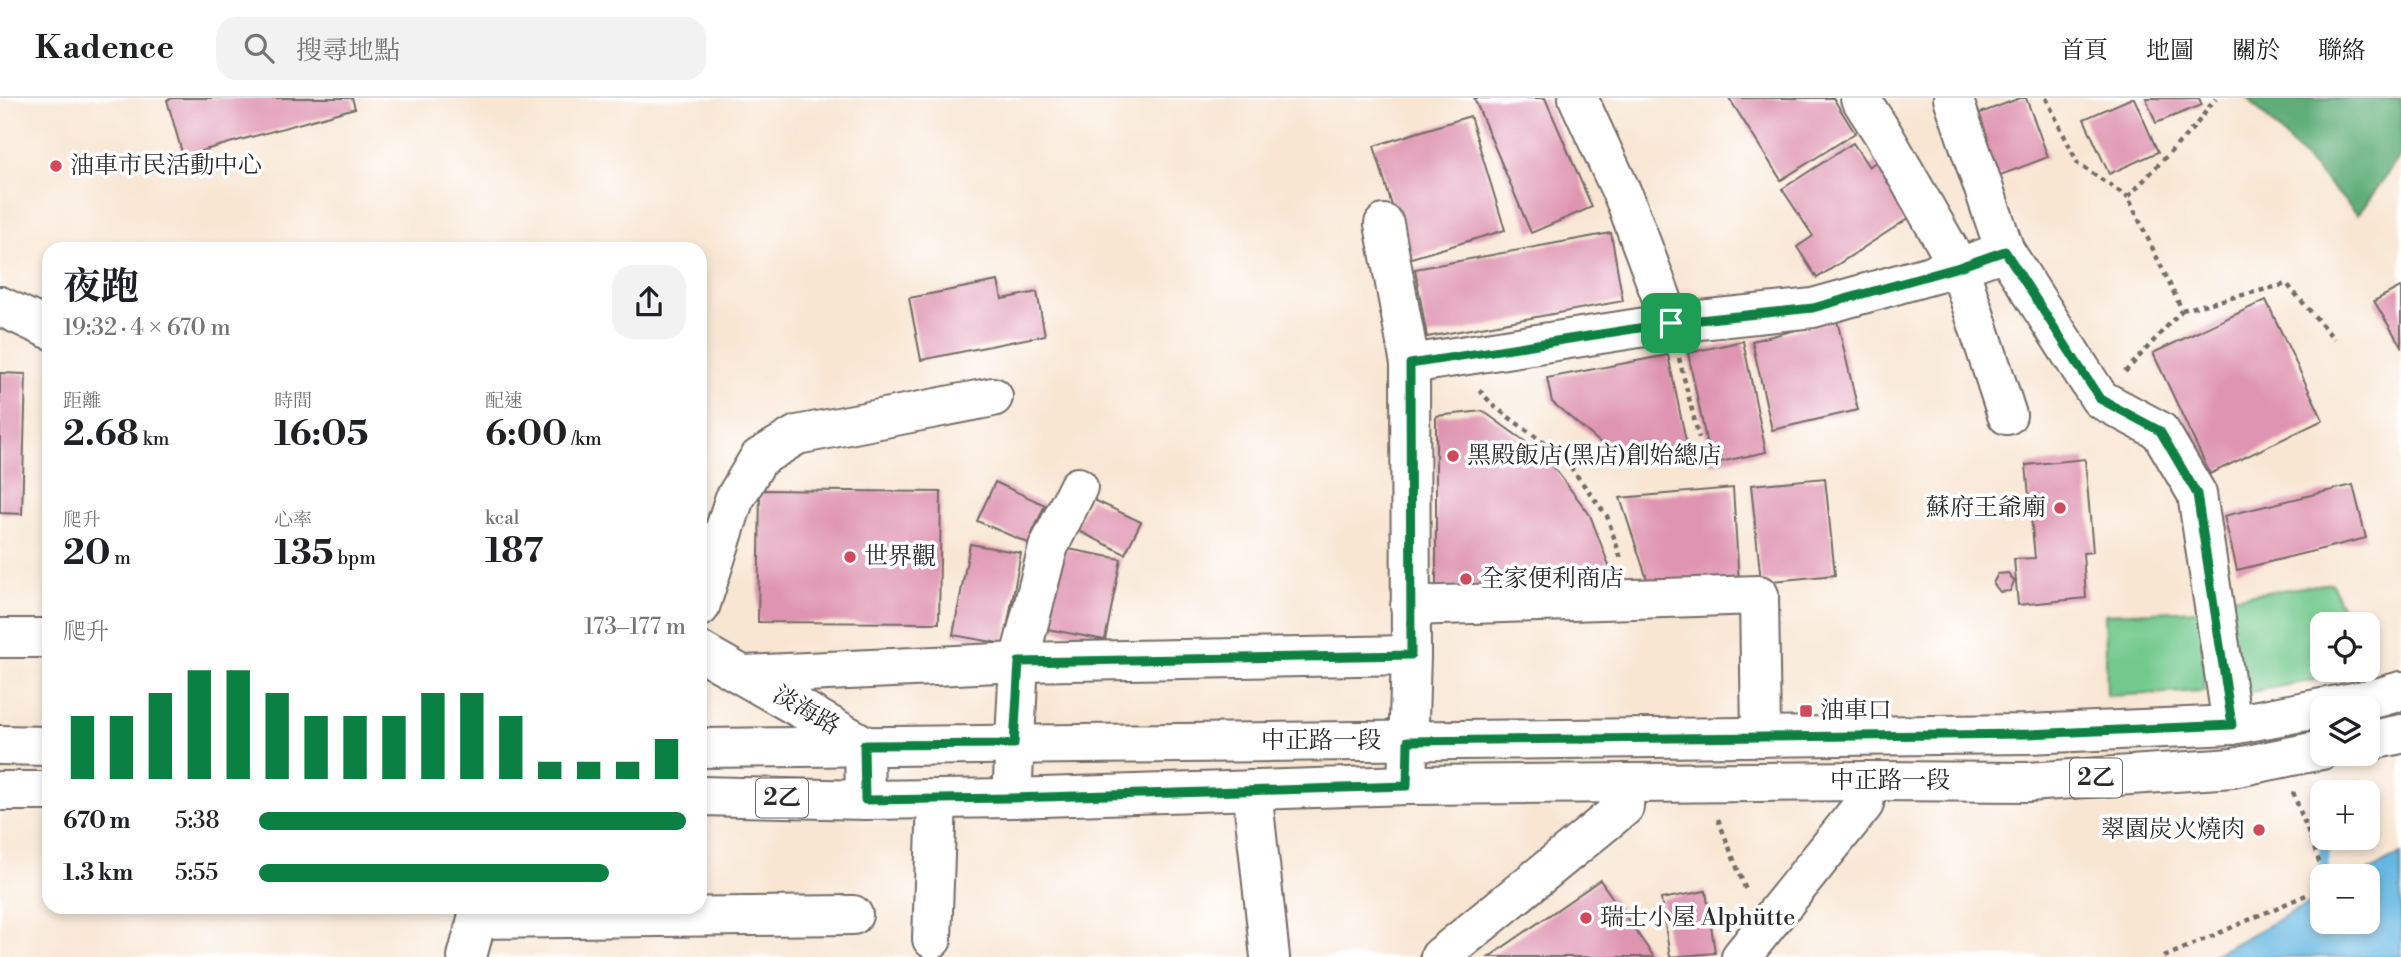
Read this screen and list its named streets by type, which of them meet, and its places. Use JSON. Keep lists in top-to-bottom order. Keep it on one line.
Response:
{"streets":{"street":["淡海路","中正路一段","2乙"]},"crossings":[["淡海路","中正路一段"]],"places":{"other":["油車市民活動中心","黑殿飯店(黑店)創始總店","蘇府王爺廟","世界觀","全家便利商店","翠園炭火燒肉","瑞士小屋 Alphütte"],"transit":["油車口"]},"page":{"header":"Kadence","search":"搜尋地點","nav":["首頁","地圖","關於","聯絡"],"heading":["夜跑","19:32 · 4 × 670 m"],"stats":[["距離","2.68 km"],["時間","16:05"],["配速","6:00 /km"],["爬升","20 m"],["心率","135 bpm"],["kcal","187"]],"chart":["爬升","173–177 m"],"map_buttons":["+","−"],"list":[{"name":"670 m","note":"5:38"},{"name":"1.3 km","note":"5:55"}]}}
